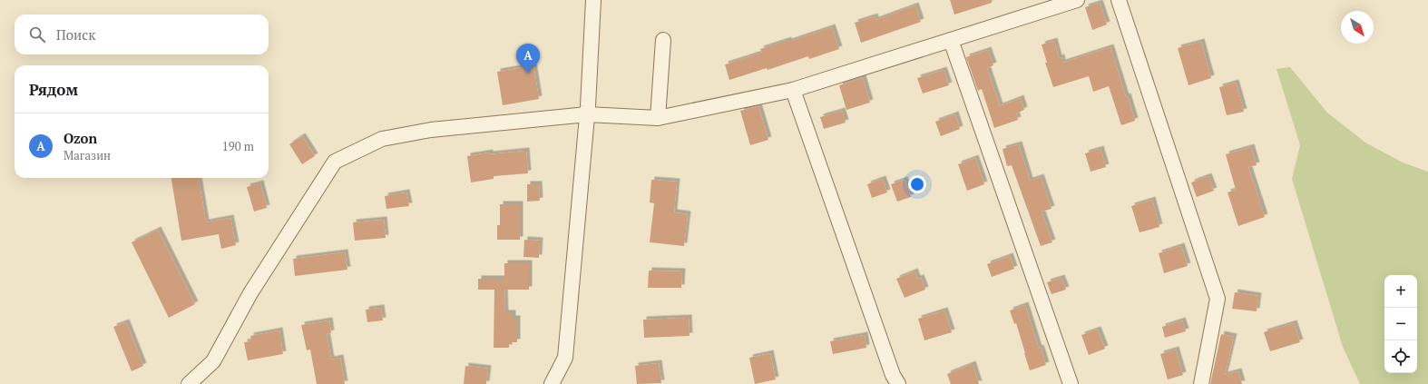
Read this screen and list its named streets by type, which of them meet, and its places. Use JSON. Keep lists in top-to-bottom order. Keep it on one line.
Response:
{"north":"bottom right","page":{"search":"Поиск","pins":"A","heading":"Рядом","list":[{"mark":"A","name":"Ozon","note":"Магазин","value":"190 m"}],"map_buttons":["+","−"]}}
